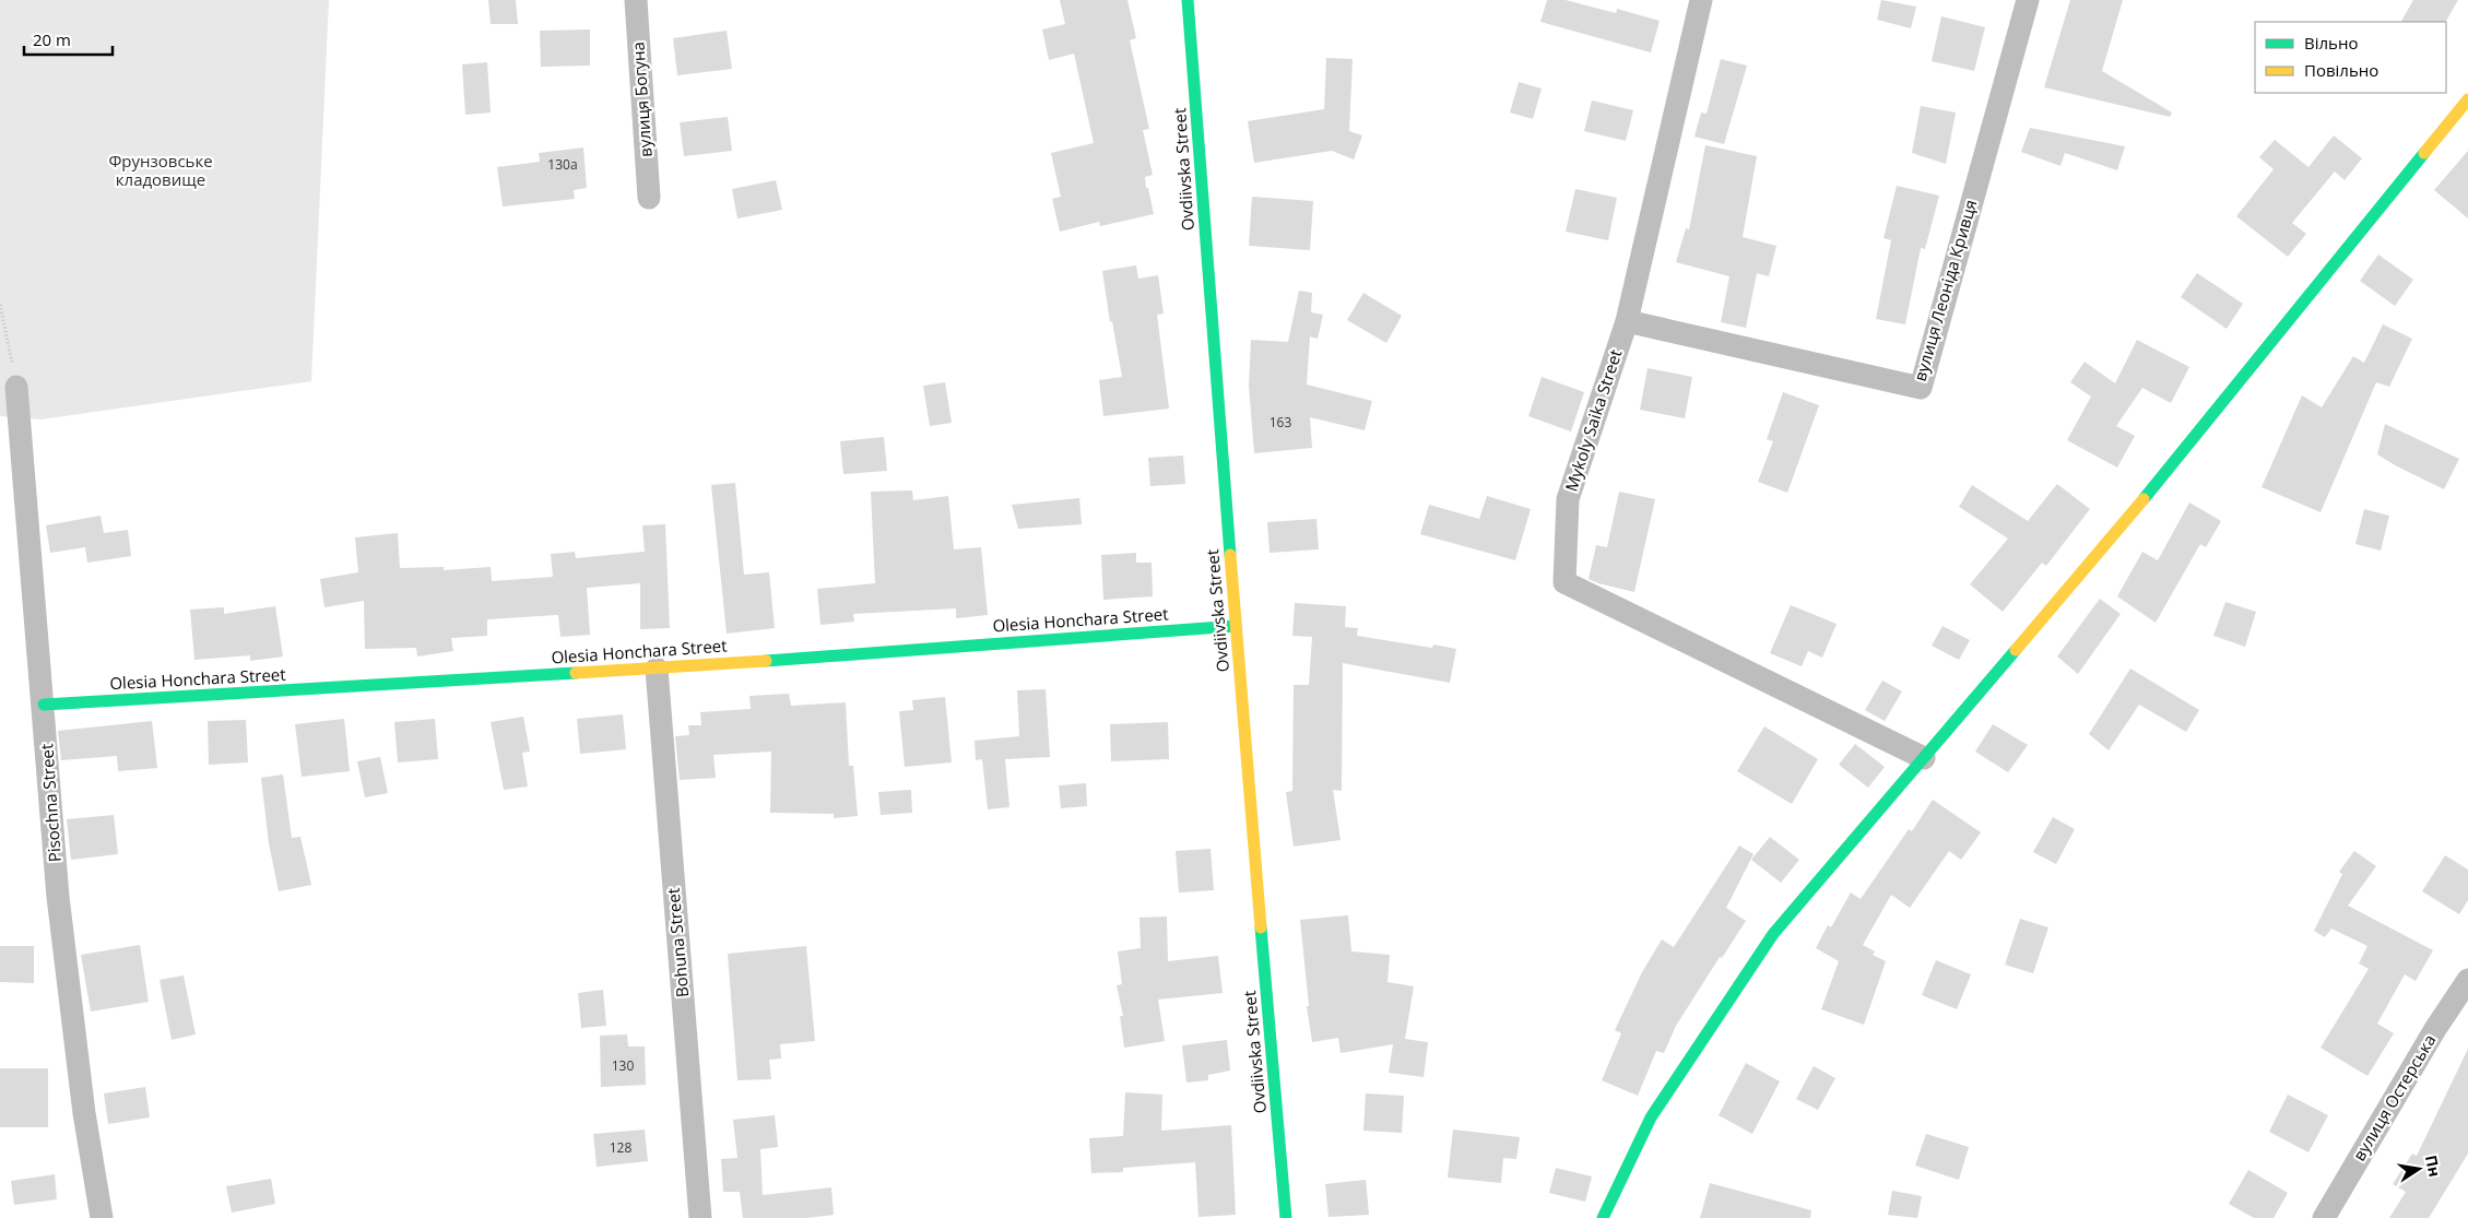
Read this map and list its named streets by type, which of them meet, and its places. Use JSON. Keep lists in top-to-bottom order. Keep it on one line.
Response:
{"streets":{"street":["вулиця Богуна","Ovdiivska Street","вулиця Леоніда Кривця","Mykoly Saika Street","Olesia Honchara Street","Pisochna Street","Bohuna Street","вулиця Остерська"]},"crossings":[["Ovdiivska Street","Olesia Honchara Street"],["вулиця Леоніда Кривця","Mykoly Saika Street"],["Olesia Honchara Street","Pisochna Street"],["Olesia Honchara Street","Bohuna Street"]],"parks":["Фрунзовське кладовище"],"house_numbers":["130а","163","130","128"],"legend":["Вільно","Повільно"],"scale_bar":"20 m","north":"right"}
